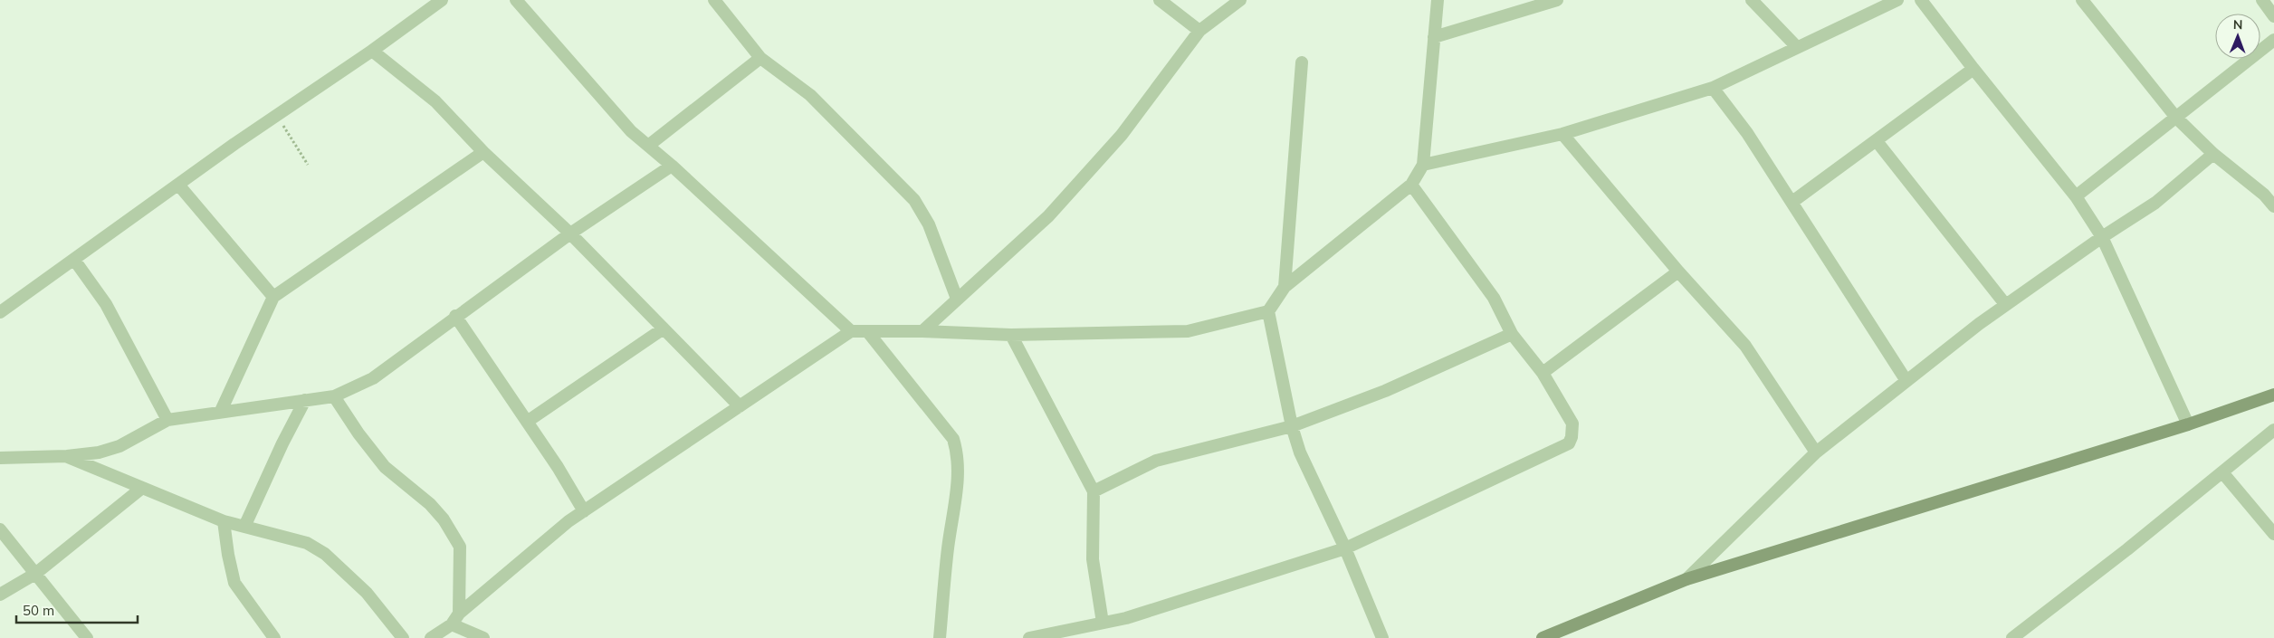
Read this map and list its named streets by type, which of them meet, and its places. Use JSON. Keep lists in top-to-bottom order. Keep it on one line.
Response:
{"scale_bar":"50 m","north":"top"}
